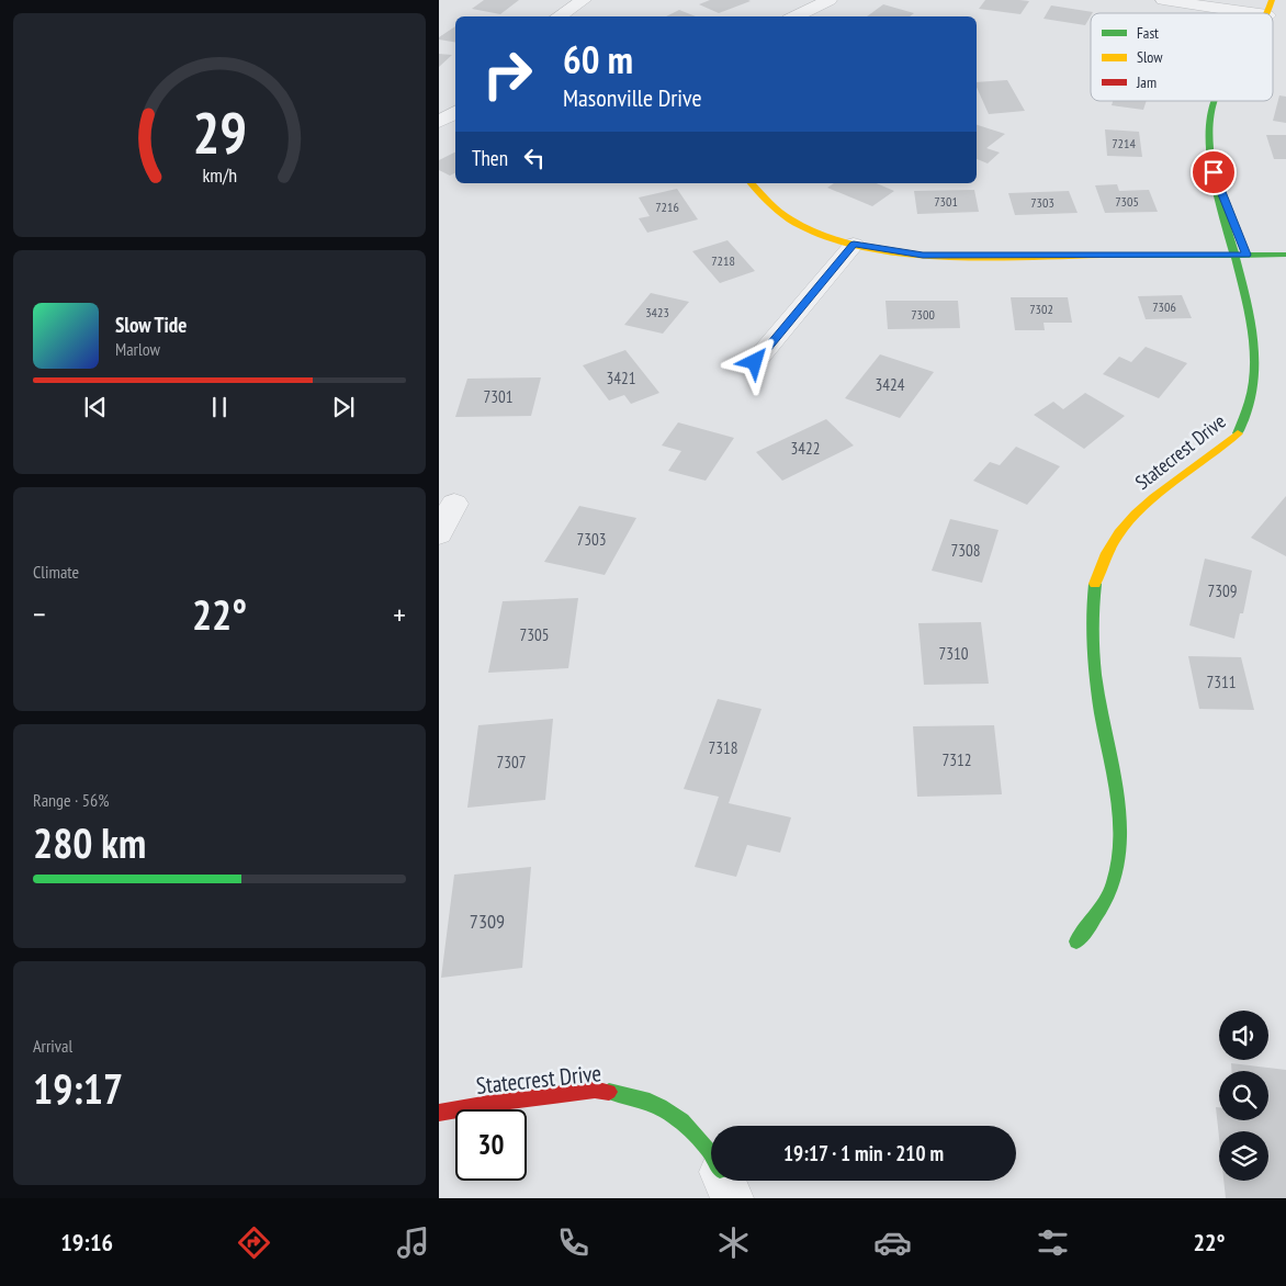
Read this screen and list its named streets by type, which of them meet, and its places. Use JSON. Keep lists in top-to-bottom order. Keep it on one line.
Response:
{"streets":{"street":["Statecrest Drive"]},"house_numbers":["7214","7301","7305","7303","7216","7218","7306","7302","3423","7300","3421","3424","7301","3422","7303","7308","7309","7305","7310","7311","7318","7312","7307","7309"],"legend":["Fast","Slow","Jam"],"page":{"turn":["60 m","Masonville Drive"],"then":"Then","song":["Slow Tide","Marlow"],"tile":["Climate",["Range · 56%","280 km"],["Arrival","19:17"]],"heat":["−","22°","+"],"limit":"30","trip":"19:17 · 1 min · 210 m","tabs":["19:16","22°"],"gauge":["29","km/h"]}}
